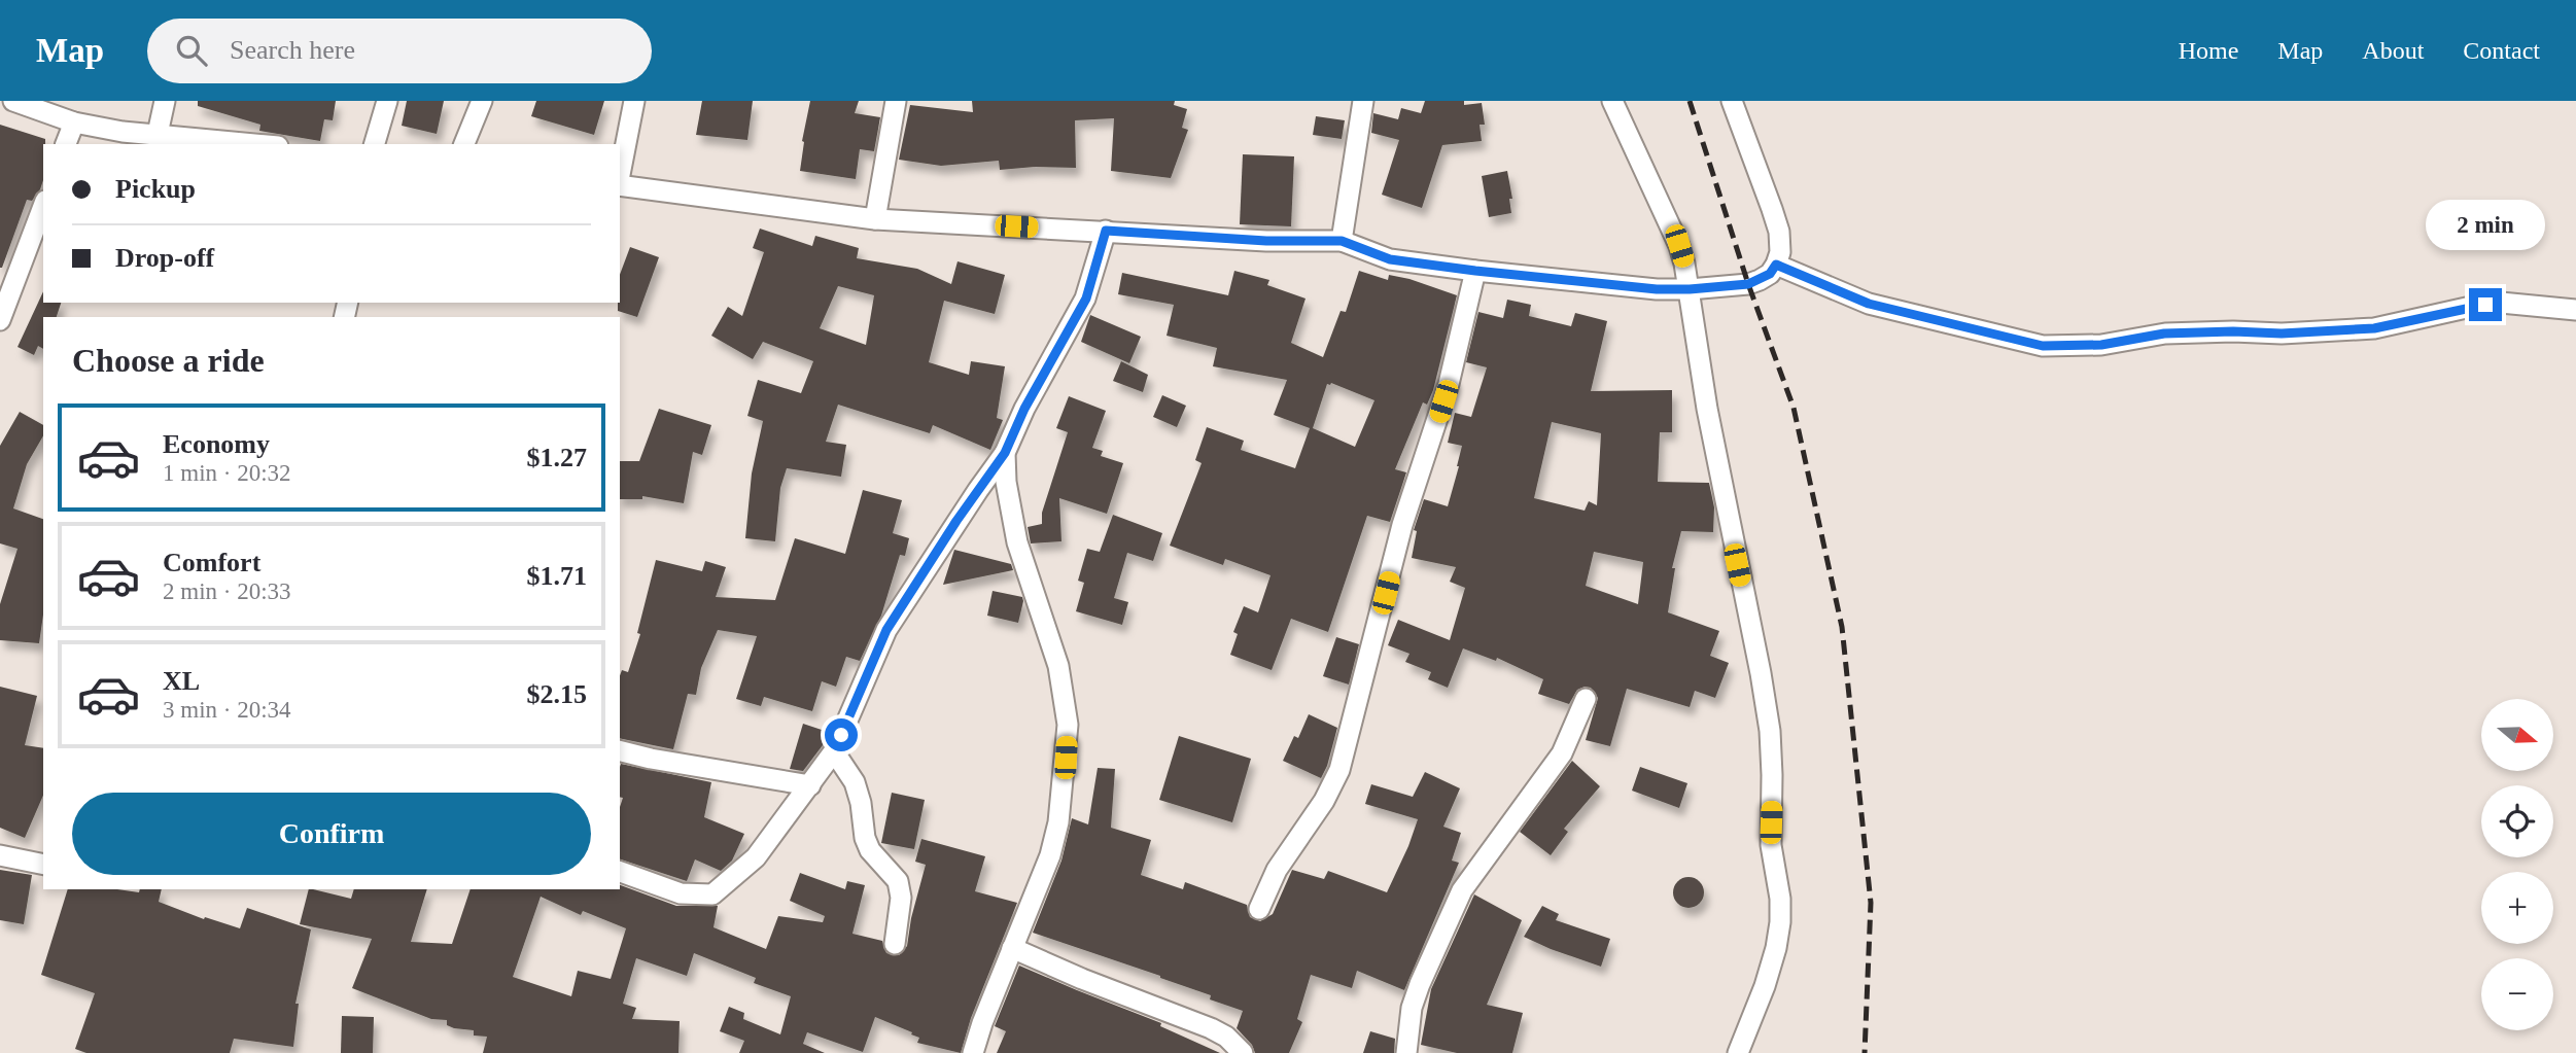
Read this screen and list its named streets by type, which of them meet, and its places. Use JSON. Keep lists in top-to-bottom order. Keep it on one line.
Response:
{"north":"right","page":{"header":"Map","search":"Search here","nav":["Home","Map","About","Contact"],"banner":["Pickup","Drop-off"],"bubble":"2 min","heading":"Choose a ride","list":[{"name":"Economy","note":"1 min · 20:32","value":"$1.27"},{"name":"Comfort","note":"2 min · 20:33","value":"$1.71"},{"name":"XL","note":"3 min · 20:34","value":"$2.15"}],"map_buttons":["+","−"],"buttons":"Confirm"}}
